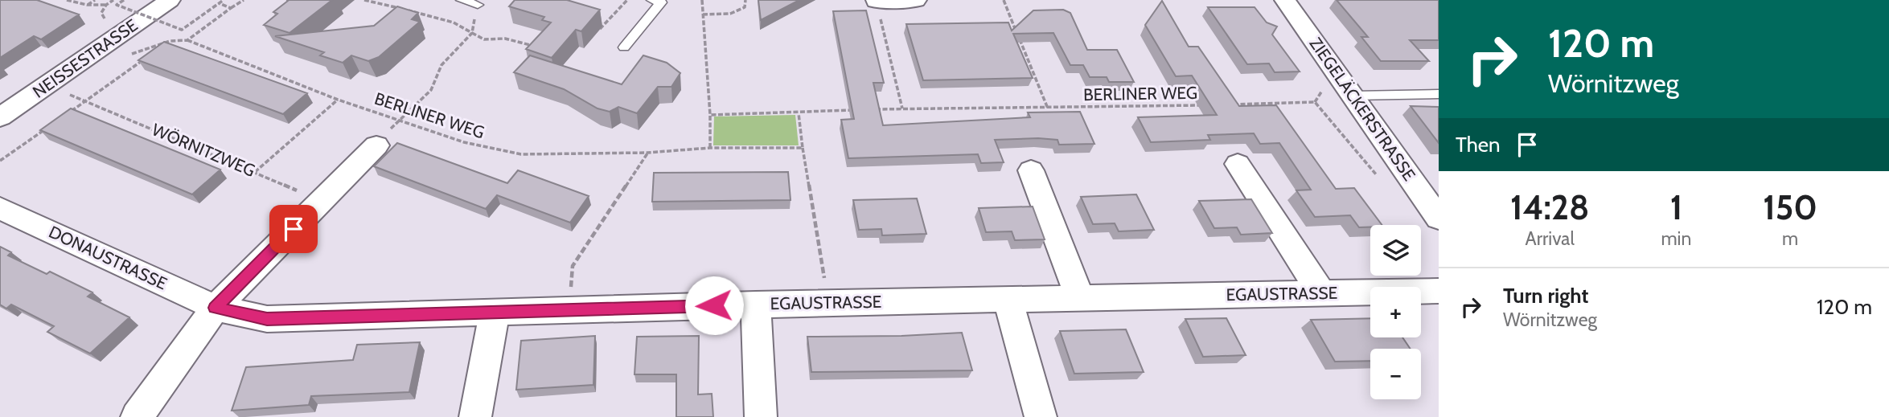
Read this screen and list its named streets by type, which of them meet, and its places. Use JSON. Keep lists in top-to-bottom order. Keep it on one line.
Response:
{"streets":{"street":["NEISSESTRASSE","ZIEGELÄCKERSTRASSE","DONAUSTRASSE","EGAUSTRASSE"],"path":["BERLINER WEG","WÖRNITZWEG"]},"crossings":[["DONAUSTRASSE","EGAUSTRASSE"]],"page":{"turn":["120 m","Wörnitzweg"],"then":"Then","eta":["14:28","Arrival","1","min","150","m"],"map_buttons":["+","−"],"list":[{"name":"Turn right","note":"Wörnitzweg","value":"120 m"}]}}
